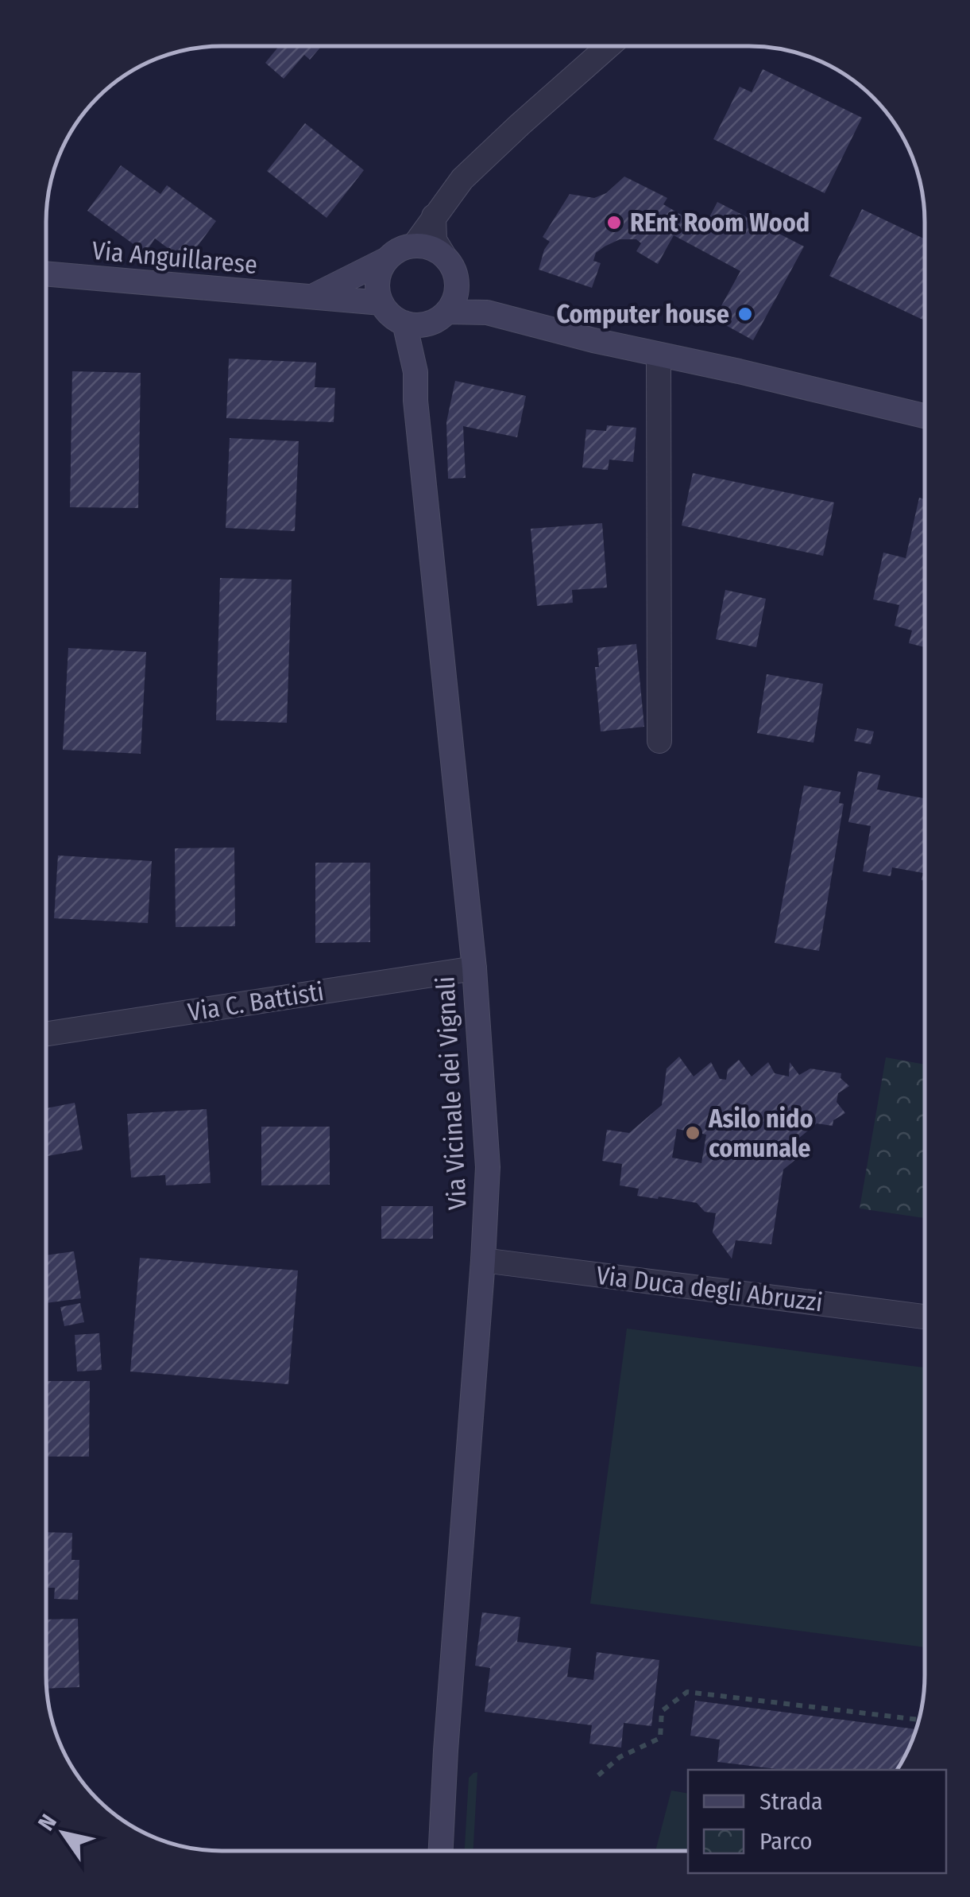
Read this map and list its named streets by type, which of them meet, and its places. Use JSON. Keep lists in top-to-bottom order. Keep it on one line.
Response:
{"streets":{"street":["Via Anguillarese","Via C. Battisti","Via Vicinale dei Vignali","Via Duca degli Abruzzi"]},"crossings":[["Via Anguillarese","Via Vicinale dei Vignali"],["Via C. Battisti","Via Vicinale dei Vignali"],["Via Vicinale dei Vignali","Via Duca degli Abruzzi"]],"places":["REnt Room Wood","Computer house","Asilo nido comunale"],"legend":["Strada","Parco"],"north":"top left"}
